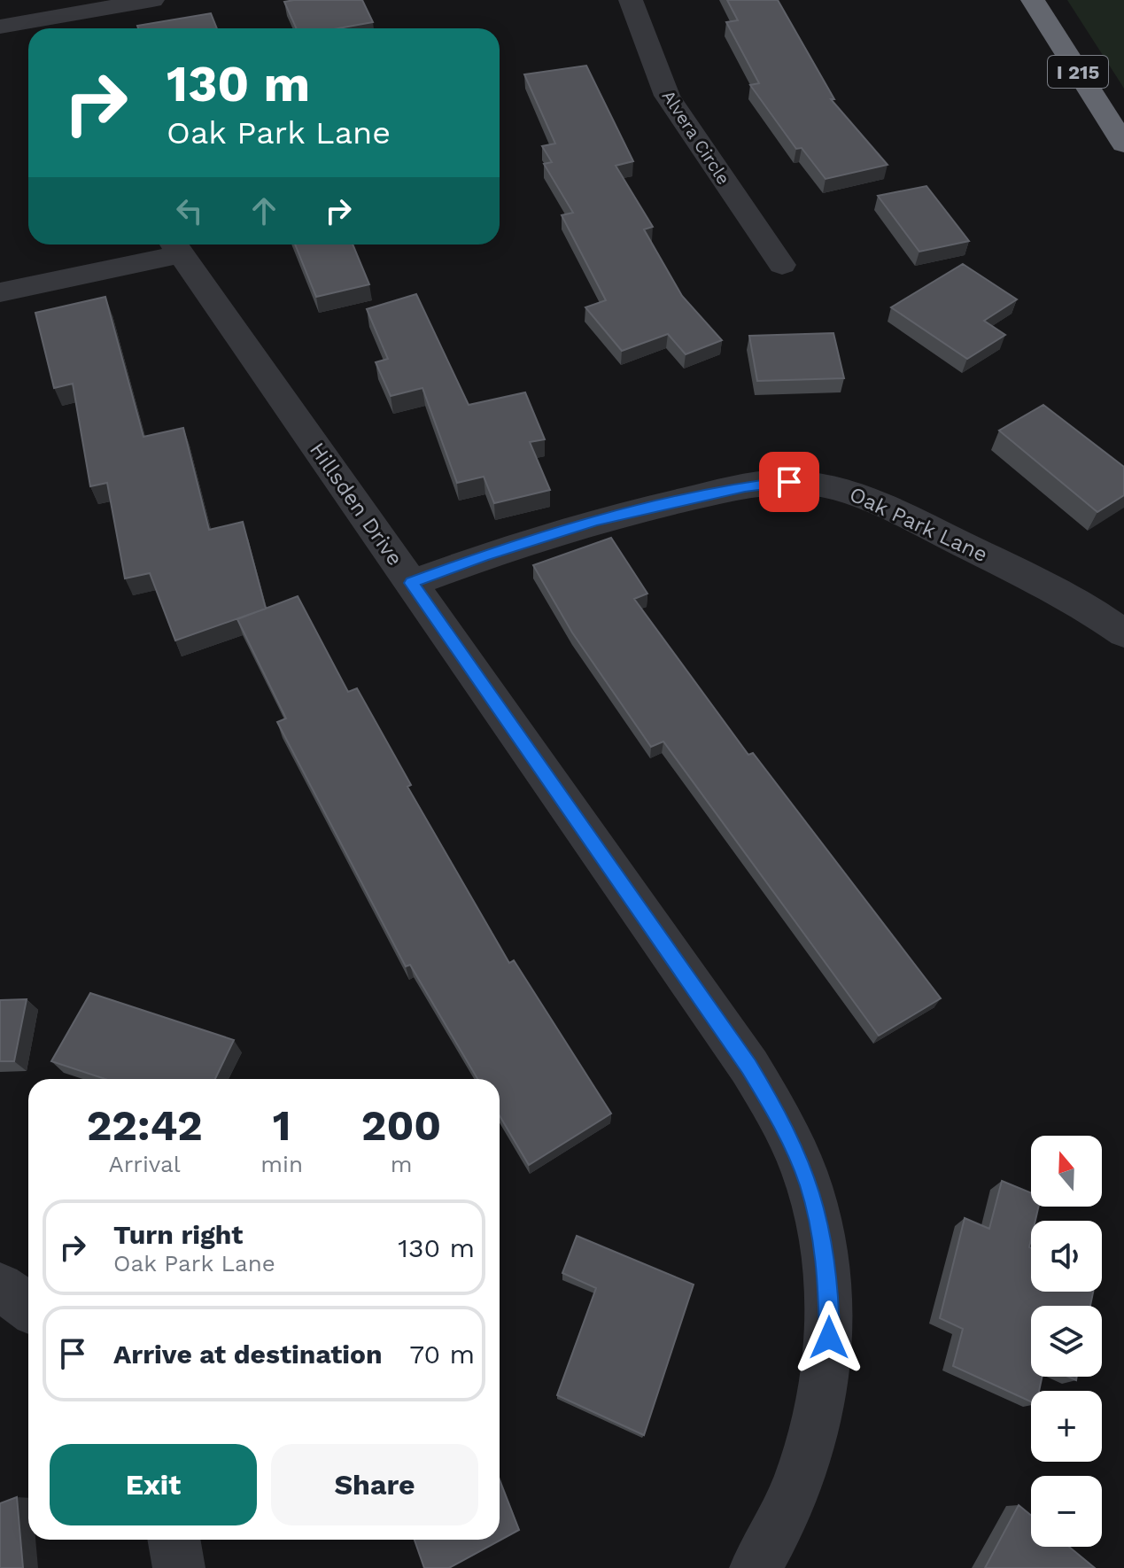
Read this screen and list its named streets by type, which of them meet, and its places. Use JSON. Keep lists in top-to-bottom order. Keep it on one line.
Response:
{"streets":{"highway":["I 215"],"street":["Alvera Circle","Hillsden Drive","Oak Park Lane"]},"crossings":[["Hillsden Drive","Oak Park Lane"]],"north":"top","page":{"turn":["130 m","Oak Park Lane"],"eta":["22:42","Arrival","1","min","200","m"],"map_buttons":["+","−"],"list":[{"name":"Turn right","note":"Oak Park Lane","value":"130 m"},{"name":"Arrive at destination","value":"70 m"}],"buttons":["Exit","Share"]}}
